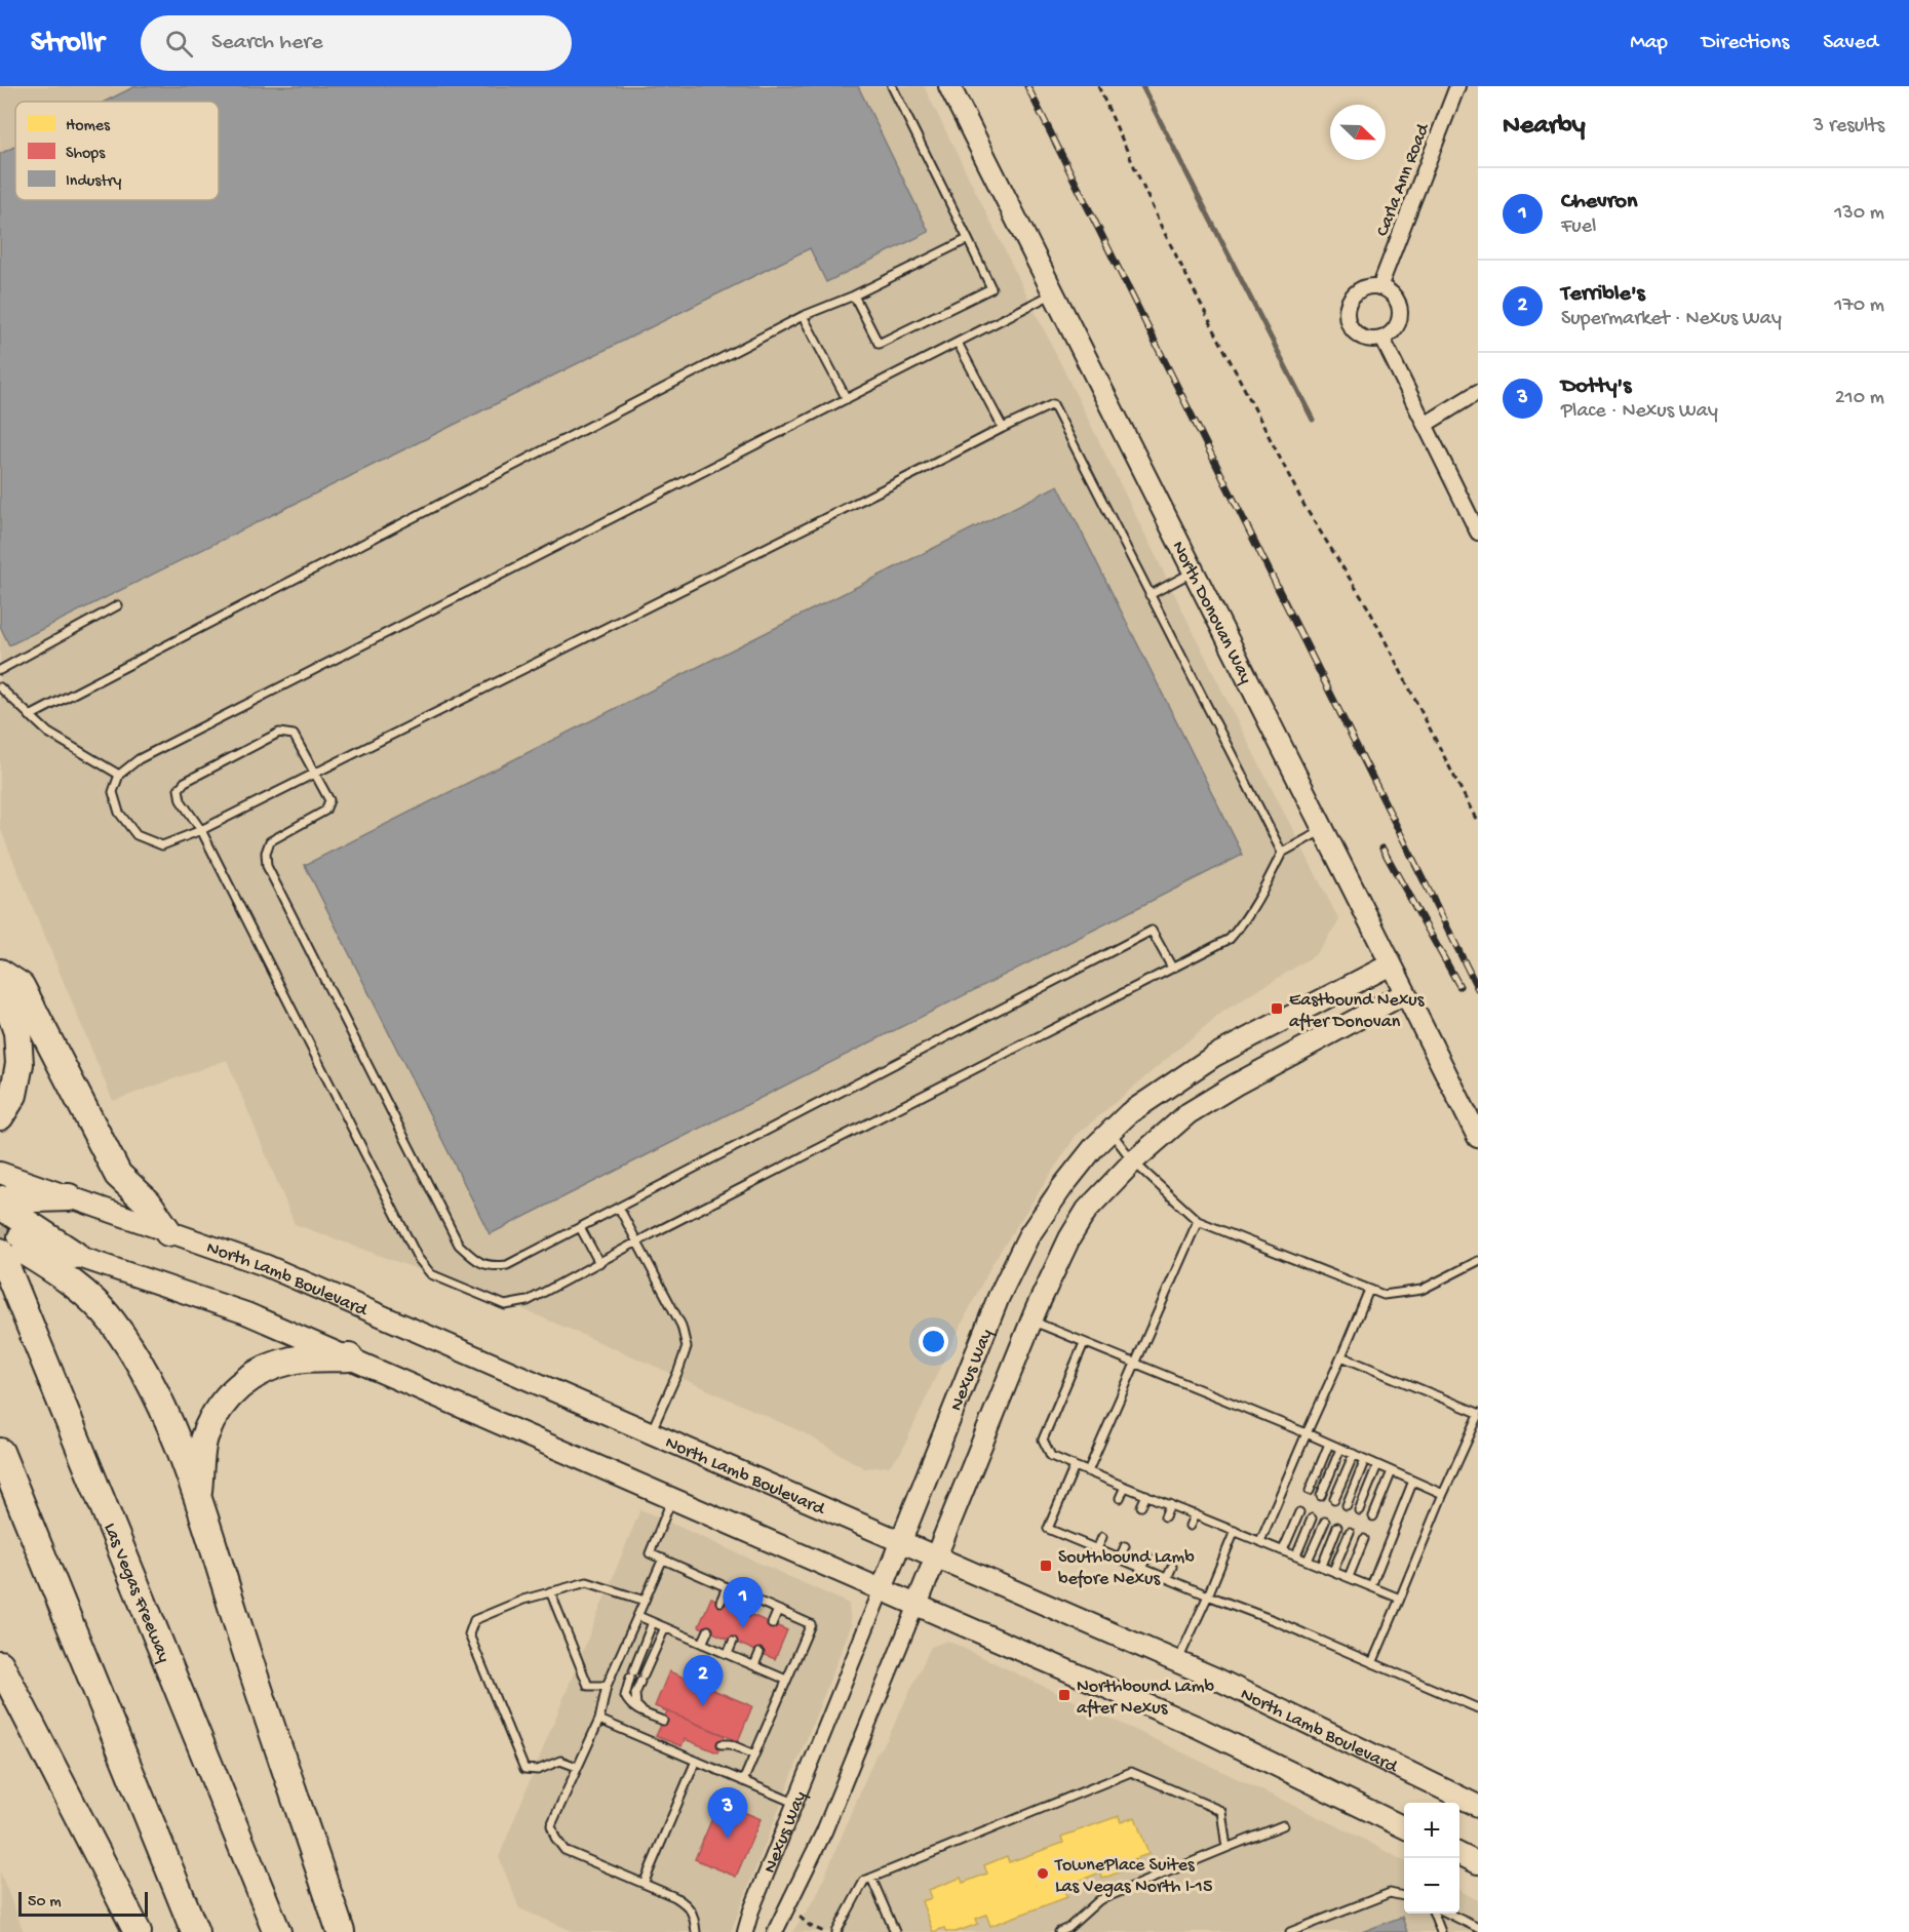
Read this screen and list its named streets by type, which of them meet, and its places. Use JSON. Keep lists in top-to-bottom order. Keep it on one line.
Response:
{"streets":{"highway":["Las Vegas Freeway"],"main road":["North Donovan Way","North Lamb Boulevard","Nexus Way"],"street":["Carla Ann Road"]},"crossings":[["North Donovan Way","Nexus Way"],["North Lamb Boulevard","Nexus Way"]],"places":{"transit":["Eastbound Nexus after Donovan","Southbound Lamb before Nexus","Northbound Lamb after Nexus"],"other":["TownePlace Suites Las Vegas North I-15"]},"legend":["Homes","Shops","Industry"],"scale_bar":"50 m","north":"bottom right","page":{"header":"Strollr","search":"Search here","nav":["Map","Directions","Saved"],"heading":["Nearby","3 results"],"list":[{"mark":"1","name":"Chevron","note":"Fuel","value":"130 m"},{"mark":"2","name":"Terrible's","note":"Supermarket · Nexus Way","value":"170 m"},{"mark":"3","name":"Dotty's","note":"Place · Nexus Way","value":"210 m"}],"pins":["1","2","3"],"map_buttons":["+","−"],"scale":"50 m"}}
